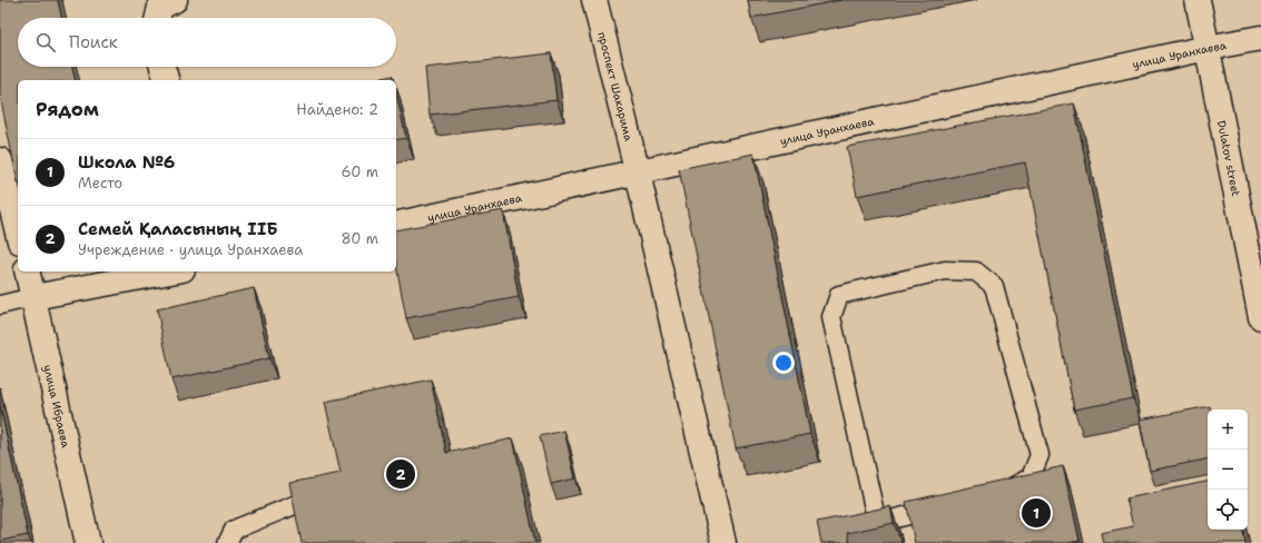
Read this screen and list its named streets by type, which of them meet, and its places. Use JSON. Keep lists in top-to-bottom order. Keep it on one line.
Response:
{"streets":{"street":["улица Уранхаева","проспект Шакарима","Dulatov street","улица Ибраева"]},"crossings":[["улица Уранхаева","проспект Шакарима"],["улица Уранхаева","Dulatov street"]],"page":{"search":"Поиск","heading":["Рядом","Найдено: 2"],"list":[{"mark":"1","name":"Школа №6","note":"Место","value":"60 m"},{"mark":"2","name":"Семей Қаласының ІІБ","note":"Учреждение · улица Уранхаева","value":"80 m"}],"map_buttons":["+","−"],"pins":["2","1"]}}
